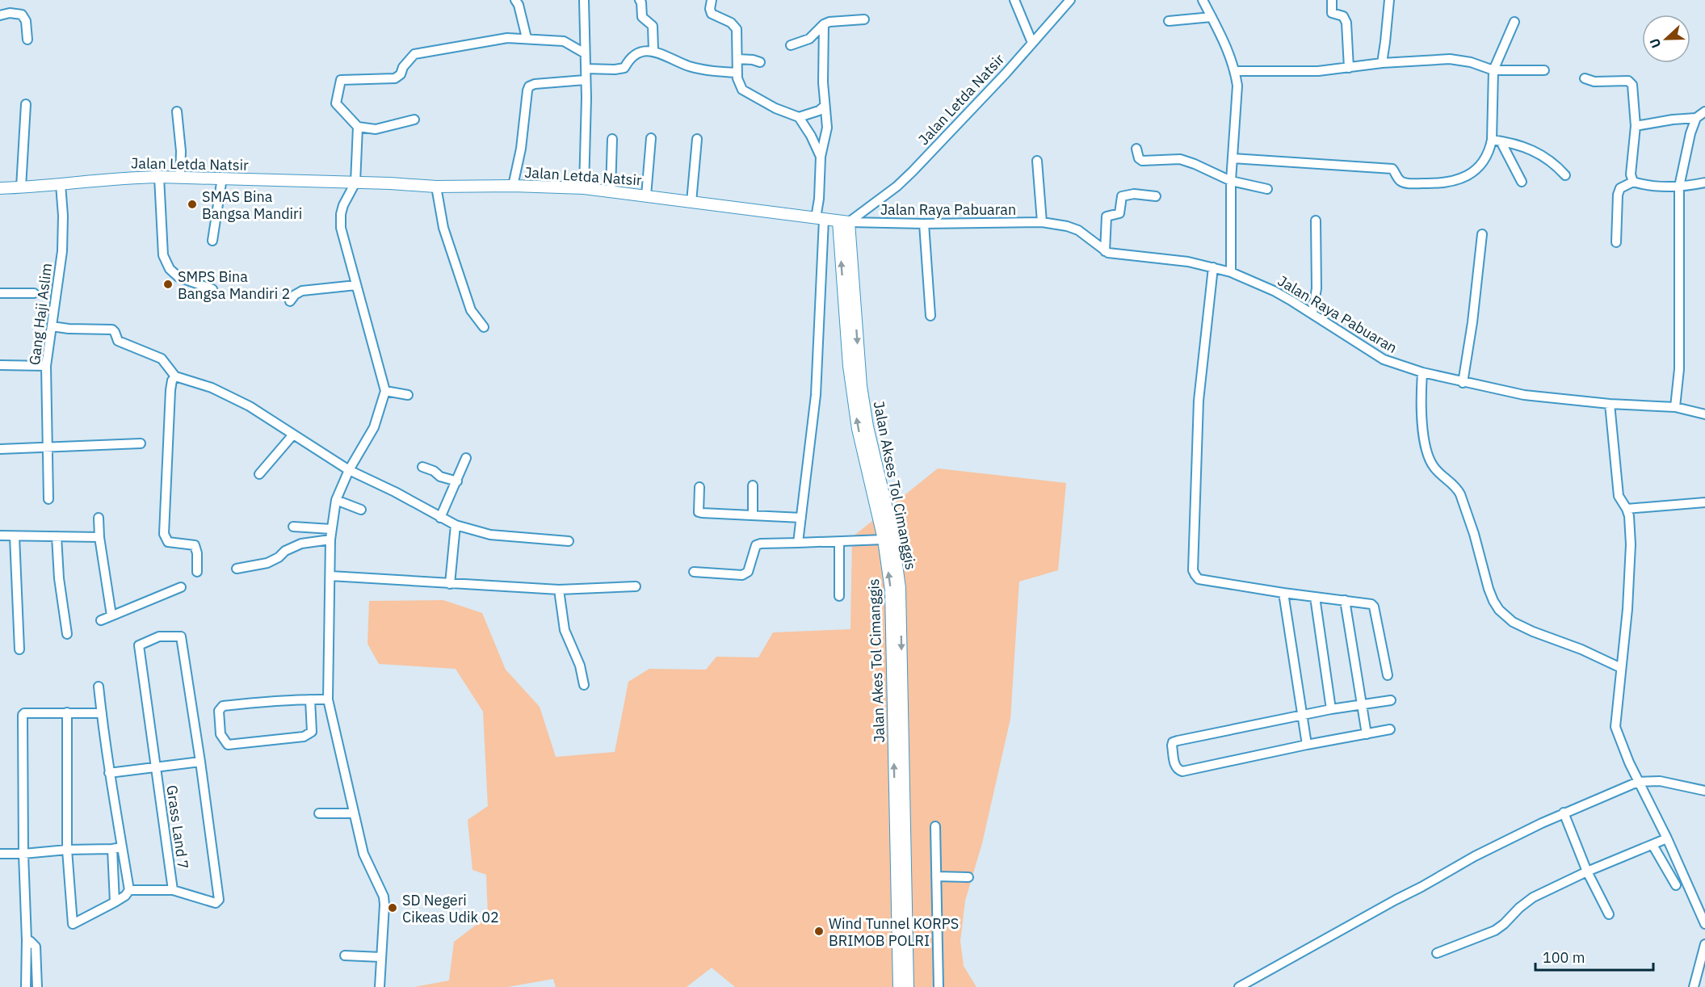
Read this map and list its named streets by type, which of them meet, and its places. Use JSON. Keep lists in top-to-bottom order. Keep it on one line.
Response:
{"streets":{"main road":["Jalan Letda Natsir","Jalan Akses Tol Cimanggis","Jalan Akes Tol Cimanggis"],"street":["Jalan Raya Pabuaran","Gang Haji Aslim","Grass Land 7"]},"crossings":[["Jalan Letda Natsir","Jalan Raya Pabuaran"],["Jalan Letda Natsir","Gang Haji Aslim"],["Jalan Letda Natsir","Jalan Akses Tol Cimanggis"],["Jalan Letda Natsir","Jalan Akes Tol Cimanggis"],["Jalan Raya Pabuaran","Jalan Akses Tol Cimanggis"],["Jalan Raya Pabuaran","Jalan Akes Tol Cimanggis"],["Jalan Akses Tol Cimanggis","Jalan Akes Tol Cimanggis"]],"one_way":["Jalan Akses Tol Cimanggis","Jalan Akes Tol Cimanggis"],"places":["SMAS Bina Bangsa Mandiri","SMPS Bina Bangsa Mandiri 2","SD Negeri Cikeas Udik 02","Wind Tunnel KORPS BRIMOB POLRI"],"scale_bar":"100 m","north":"left"}
